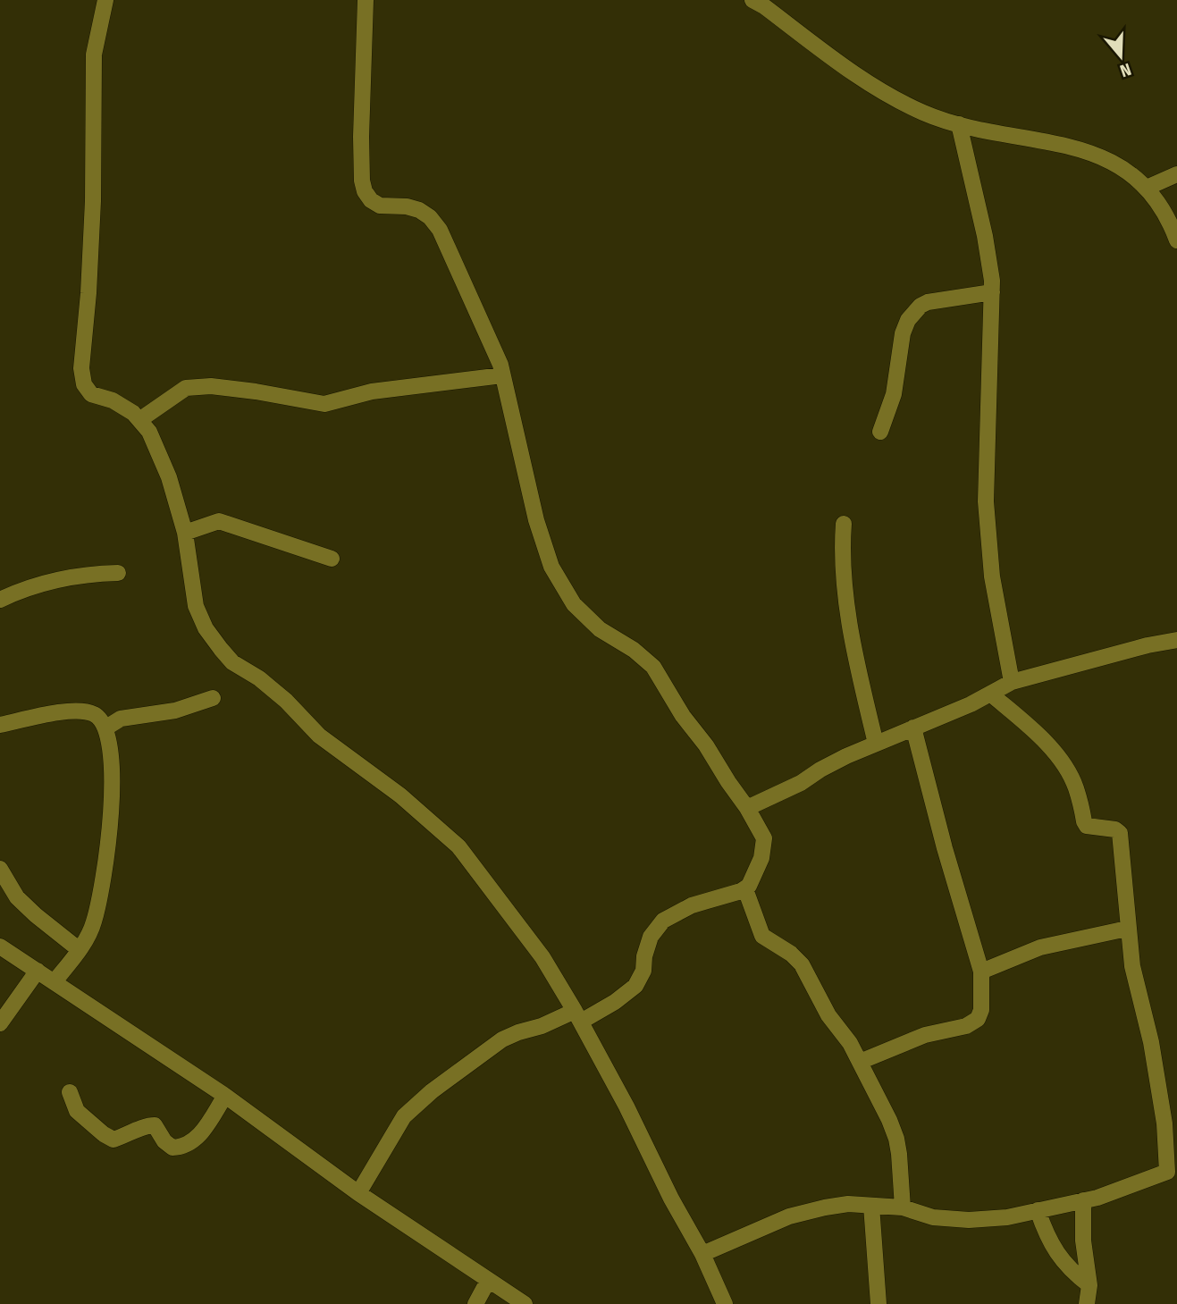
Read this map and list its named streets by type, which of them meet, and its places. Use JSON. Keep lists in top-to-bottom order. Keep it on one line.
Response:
{"north":"bottom"}
